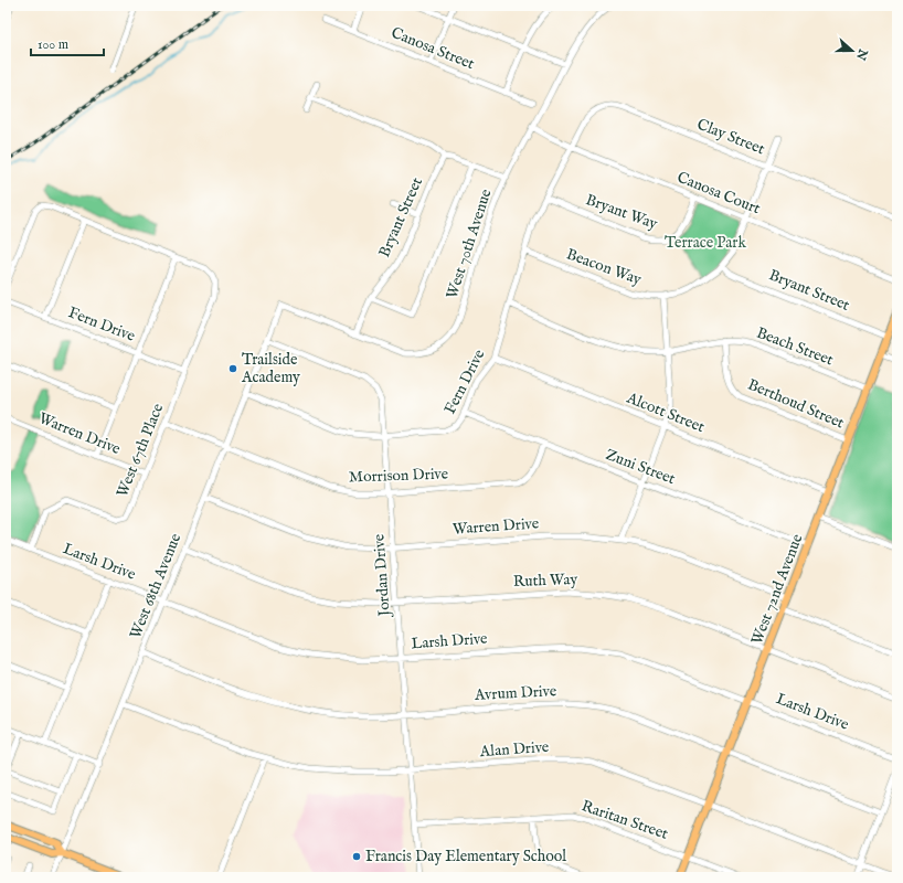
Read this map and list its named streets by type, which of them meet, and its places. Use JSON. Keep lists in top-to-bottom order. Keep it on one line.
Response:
{"streets":{"main road":["West 72nd Avenue"],"street":["Canosa Street","Clay Street","Canosa Court","Bryant Way","Bryant Street","West 70th Avenue","Beacon Way","Fern Drive","Beach Street","Berthoud Street","Alcott Street","Warren Drive","West 67th Place","Zuni Street","Morrison Drive","Larsh Drive","Jordan Drive","Ruth Way","West 68th Avenue","Avrum Drive","Alan Drive","Raritan Street"]},"crossings":[["Clay Street","Canosa Court"],["Clay Street","Fern Drive"],["Canosa Court","Bryant Way"],["Canosa Court","West 70th Avenue"],["Canosa Court","Fern Drive"],["Bryant Way","Fern Drive"],["Bryant Street","West 70th Avenue"],["Bryant Street","Beacon Way"],["Bryant Street","West 72nd Avenue"],["West 70th Avenue","West 68th Avenue"],["Beacon Way","Fern Drive"],["Fern Drive","Beach Street"],["Fern Drive","Alcott Street"],["Fern Drive","West 67th Place"],["Fern Drive","Zuni Street"],["Fern Drive","Jordan Drive"],["Fern Drive","West 68th Avenue"],["Beach Street","Berthoud Street"],["Beach Street","West 72nd Avenue"],["Berthoud Street","West 72nd Avenue"],["Alcott Street","West 72nd Avenue"],["Warren Drive","West 67th Place"],["Warren Drive","Jordan Drive"],["Warren Drive","West 68th Avenue"],["Warren Drive","West 72nd Avenue"],["West 67th Place","Morrison Drive"],["West 67th Place","Larsh Drive"],["Zuni Street","Morrison Drive"],["Zuni Street","West 72nd Avenue"],["Morrison Drive","Jordan Drive"],["Morrison Drive","West 68th Avenue"],["Larsh Drive","Jordan Drive"],["Larsh Drive","West 68th Avenue"],["Larsh Drive","West 72nd Avenue"],["Jordan Drive","Ruth Way"],["Jordan Drive","West 68th Avenue"],["Jordan Drive","Avrum Drive"],["Jordan Drive","Alan Drive"],["Jordan Drive","Raritan Street"],["Ruth Way","West 68th Avenue"],["Ruth Way","West 72nd Avenue"],["West 68th Avenue","Avrum Drive"],["West 68th Avenue","Alan Drive"],["West 72nd Avenue","Avrum Drive"],["West 72nd Avenue","Alan Drive"],["West 72nd Avenue","Raritan Street"]],"parks":["Terrace Park"],"places":["Trailside Academy","Francis Day Elementary School"],"scale_bar":"100 m","north":"right"}
